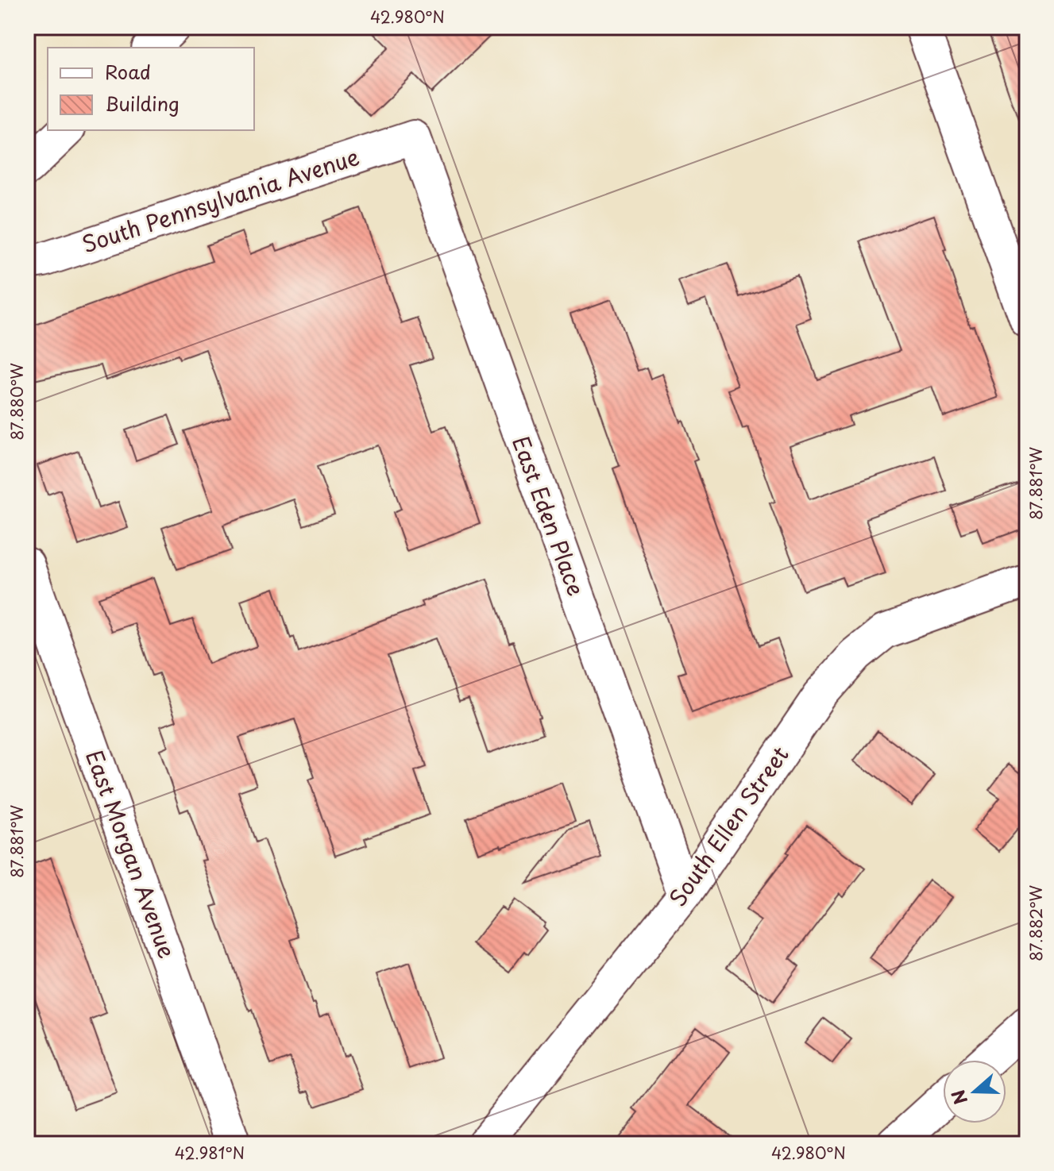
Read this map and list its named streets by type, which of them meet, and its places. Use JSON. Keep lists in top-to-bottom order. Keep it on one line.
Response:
{"streets":{"street":["South Pennsylvania Avenue","East Eden Place","South Ellen Street","East Morgan Avenue"]},"crossings":[["South Pennsylvania Avenue","East Eden Place"],["East Eden Place","South Ellen Street"]],"legend":["Road","Building"],"north":"left","coordinates":["42.980°N","87.880°W","87.881°W","87.882°W","42.981°N"]}
